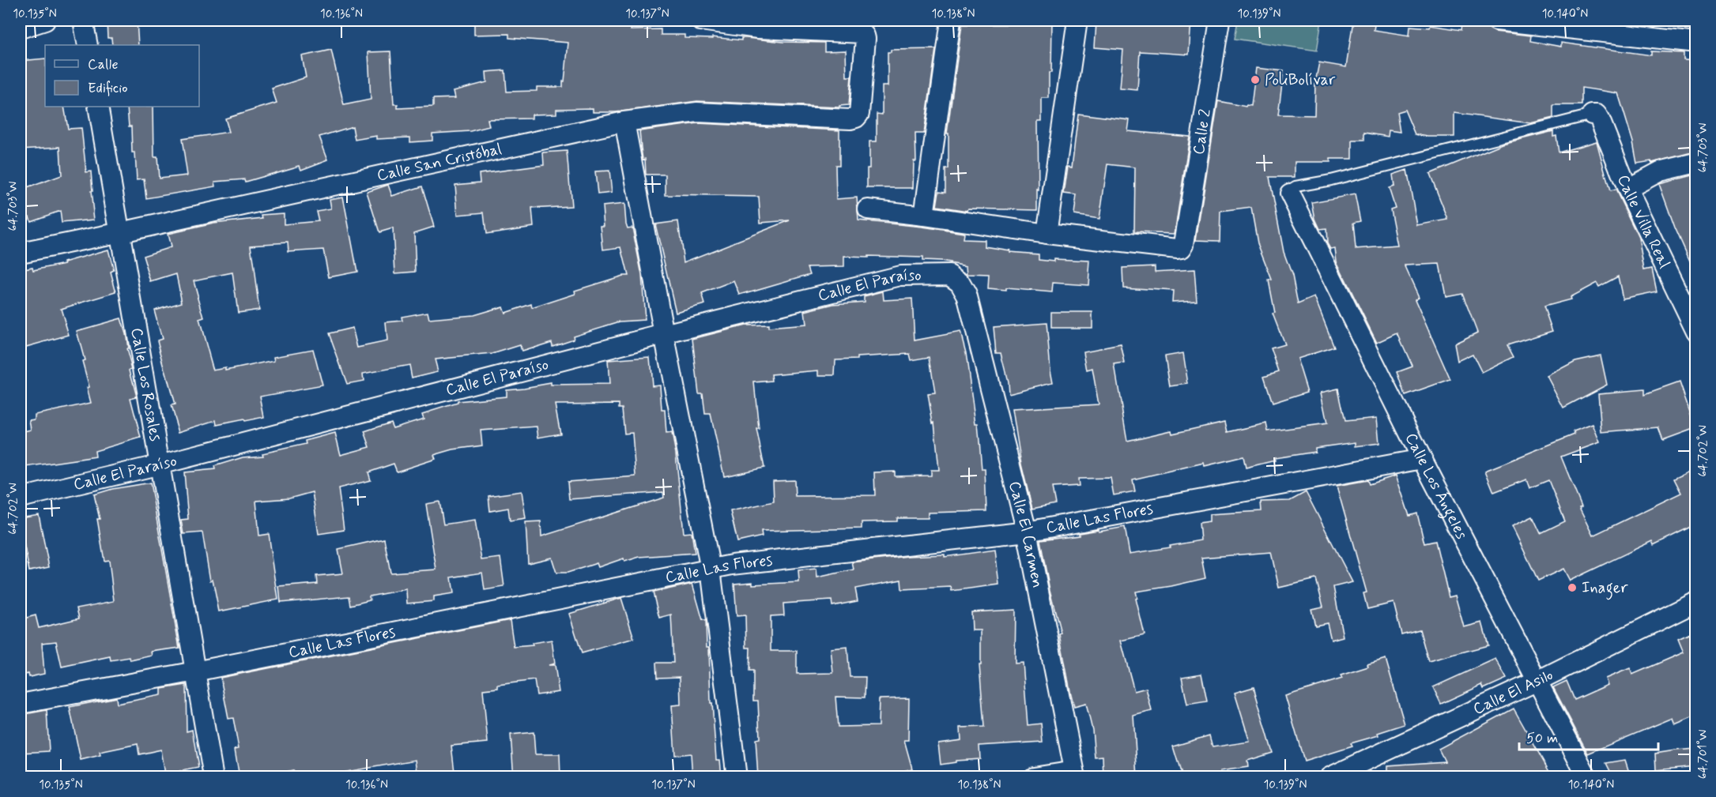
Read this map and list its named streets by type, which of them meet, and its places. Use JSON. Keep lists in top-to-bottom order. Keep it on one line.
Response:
{"streets":{"street":["Calle 2","Calle San Cristóbal","Calle Villa Real","Calle El Paraíso","Calle Los Rosales","Calle Los Ángeles","Calle Las Flores","Calle El Carmen","Calle El Asilo"]},"crossings":[["Calle San Cristóbal","Calle Los Rosales"],["Calle El Paraíso","Calle Los Rosales"],["Calle El Paraíso","Calle El Carmen"],["Calle Los Rosales","Calle Las Flores"],["Calle Los Ángeles","Calle Las Flores"],["Calle Los Ángeles","Calle El Asilo"],["Calle Las Flores","Calle El Carmen"]],"places":["PoliBolívar","Inager"],"legend":["Calle","Edificio"],"scale_bar":"50 m","coordinates":["10.135°N","10.136°N","10.137°N","10.138°N","10.139°N","10.140°N","64.703°W","64.702°W","64.701°W"]}
